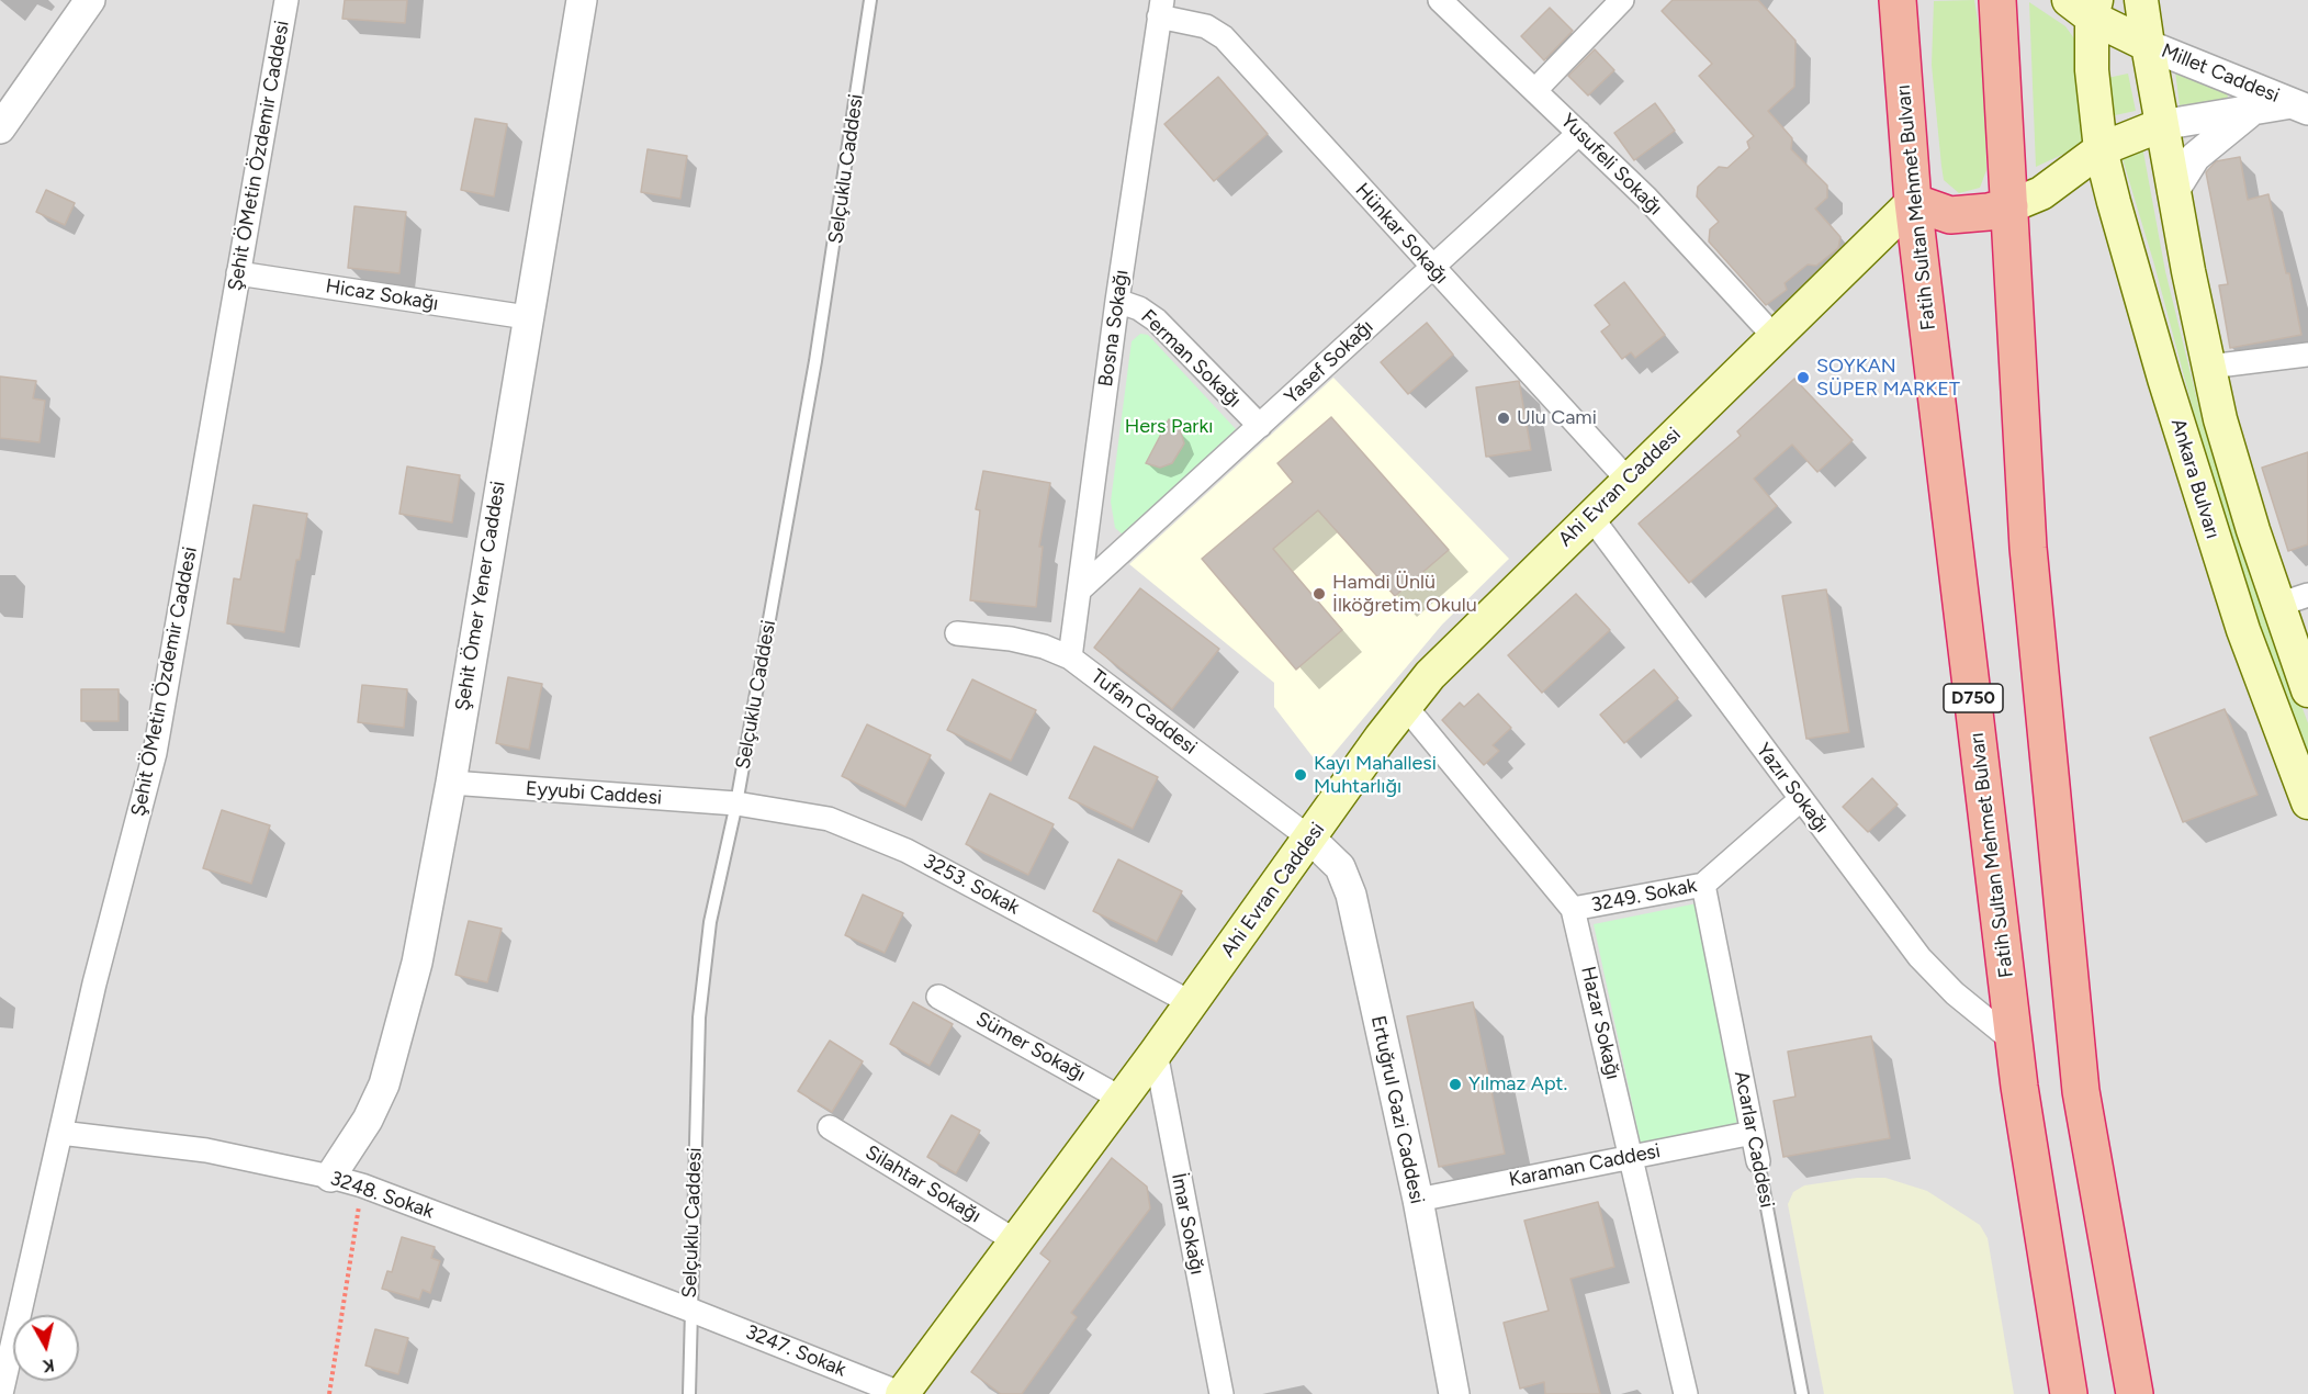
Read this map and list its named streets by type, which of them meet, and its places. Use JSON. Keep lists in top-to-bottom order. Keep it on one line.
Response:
{"streets":{"highway":["Fatih Sultan Mehmet Bulvarı","D750"],"main road":["Ankara Bulvarı","Ahi Evran Caddesi"],"street":["Millet Caddesi","Şehit ÖMetin Özdemir Caddesi","Yusufeli Sokağı","Hünkar Sokağı","Hicaz Sokağı","Bosna Sokağı","Ferman Sokağı","Yasef Sokağı","Şehit Ömer Yener Caddesi","Tufan Caddesi","Yazır Sokağı","Eyyubi Caddesi","3253. Sokak","3249. Sokak","Hazar Sokağı","Sümer Sokağı","Ertuğrul Gazi Caddesi","Acarlar Caddesi","Karaman Caddesi","Silahtar Sokağı","3248. Sokak","İmar Sokağı","3247. Sokak"],"lane":["Selçuklu Caddesi"]},"crossings":[["Millet Caddesi","Ankara Bulvarı"],["Şehit ÖMetin Özdemir Caddesi","Hicaz Sokağı"],["Şehit ÖMetin Özdemir Caddesi","3248. Sokak"],["Yusufeli Sokağı","Yasef Sokağı"],["Yusufeli Sokağı","Ahi Evran Caddesi"],["Selçuklu Caddesi","Eyyubi Caddesi"],["Selçuklu Caddesi","3253. Sokak"],["Selçuklu Caddesi","3248. Sokak"],["Selçuklu Caddesi","3247. Sokak"],["Fatih Sultan Mehmet Bulvarı","Ahi Evran Caddesi"],["Fatih Sultan Mehmet Bulvarı","Yazır Sokağı"],["Hünkar Sokağı","Bosna Sokağı"],["Hünkar Sokağı","Yasef Sokağı"],["Hünkar Sokağı","Ahi Evran Caddesi"],["Hicaz Sokağı","Şehit Ömer Yener Caddesi"],["Bosna Sokağı","Ferman Sokağı"],["Bosna Sokağı","Yasef Sokağı"],["Bosna Sokağı","Tufan Caddesi"],["Ferman Sokağı","Yasef Sokağı"],["Ahi Evran Caddesi","Tufan Caddesi"],["Ahi Evran Caddesi","Yazır Sokağı"],["Ahi Evran Caddesi","3253. Sokak"],["Ahi Evran Caddesi","Hazar Sokağı"],["Ahi Evran Caddesi","Sümer Sokağı"],["Ahi Evran Caddesi","Ertuğrul Gazi Caddesi"],["Ahi Evran Caddesi","Silahtar Sokağı"],["Ahi Evran Caddesi","İmar Sokağı"],["Ahi Evran Caddesi","3247. Sokak"],["Şehit Ömer Yener Caddesi","Eyyubi Caddesi"],["Şehit Ömer Yener Caddesi","3248. Sokak"],["Tufan Caddesi","Ertuğrul Gazi Caddesi"],["Yazır Sokağı","3249. Sokak"],["Eyyubi Caddesi","3253. Sokak"],["3249. Sokak","Hazar Sokağı"],["3249. Sokak","Acarlar Caddesi"],["Hazar Sokağı","Karaman Caddesi"],["Ertuğrul Gazi Caddesi","Karaman Caddesi"],["Acarlar Caddesi","Karaman Caddesi"],["3248. Sokak","3247. Sokak"]],"parks":["Hers Parkı"],"places":["SOYKAN SÜPER MARKET","Ulu Cami","Hamdi Ünlü İlköğretim Okulu","Kayı Mahallesi Muhtarlığı","Yılmaz Apt."],"north":"bottom"}
